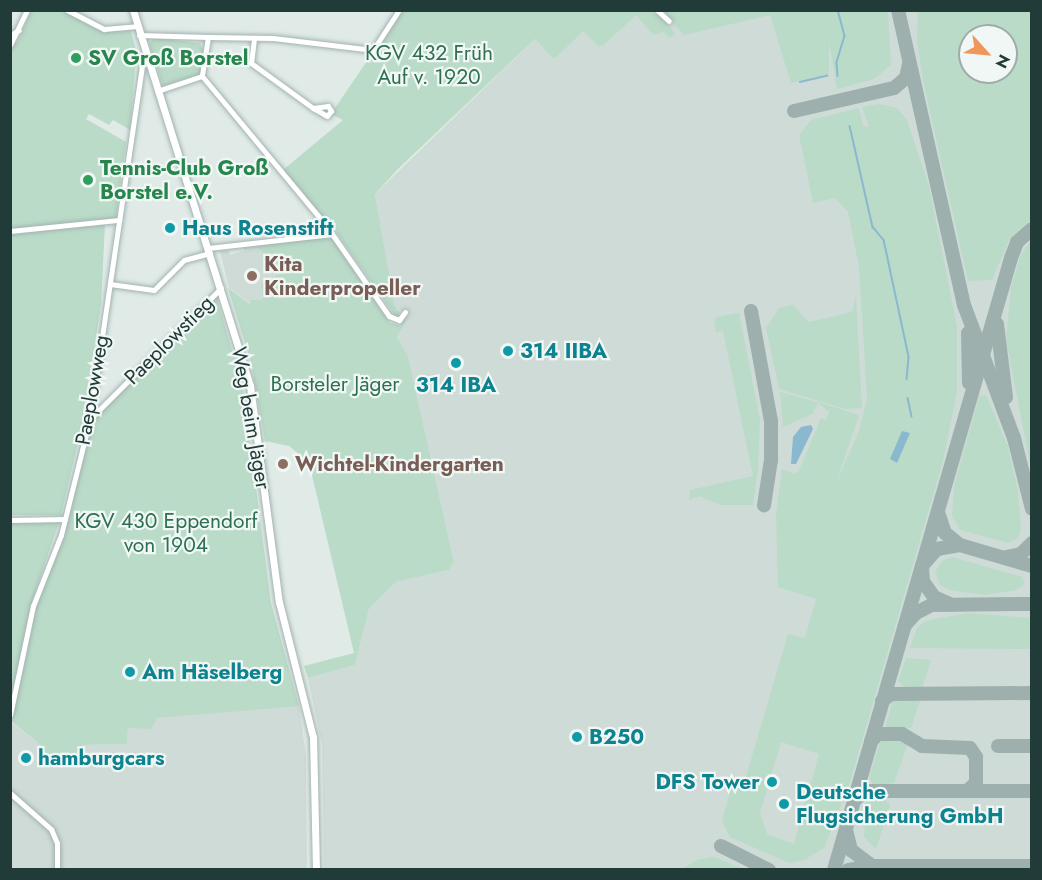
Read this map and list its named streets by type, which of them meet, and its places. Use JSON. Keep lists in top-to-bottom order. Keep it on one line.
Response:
{"streets":{"street":["Paeplowstieg","Paeplowweg","Weg beim Jäger"]},"crossings":[["Paeplowstieg","Paeplowweg"],["Paeplowstieg","Weg beim Jäger"],["Paeplowweg","Weg beim Jäger"]],"parks":["KGV 432 Früh Auf v. 1920","Borsteler Jäger","KGV 430 Eppendorf von 1904"],"places":["SV Groß Borstel","Tennis-Club Groß Borstel e.V.","Haus Rosenstift","Kita Kinderpropeller","314 IIBA","314 IBA","Wichtel-Kindergarten","Am Häselberg","B250","hamburgcars","DFS Tower","Deutsche Flugsicherung GmbH"],"north":"bottom right"}
